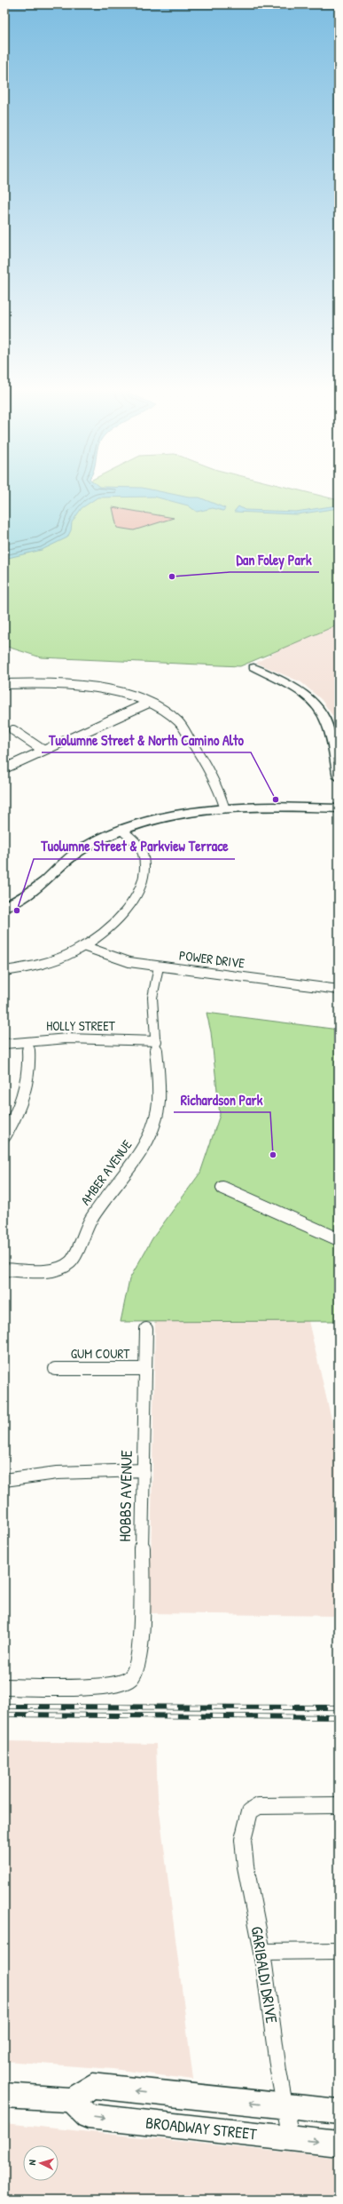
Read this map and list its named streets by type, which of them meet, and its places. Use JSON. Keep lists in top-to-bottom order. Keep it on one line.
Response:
{"streets":{"main road":["BROADWAY STREET"],"street":["POWER DRIVE","HOLLY STREET","AMBER AVENUE","GUM COURT","HOBBS AVENUE","GARIBALDI DRIVE"]},"crossings":[["POWER DRIVE","AMBER AVENUE"],["HOLLY STREET","AMBER AVENUE"],["GUM COURT","HOBBS AVENUE"],["GARIBALDI DRIVE","BROADWAY STREET"]],"places":["Dan Foley Park","Tuolumne Street & North Camino Alto","Tuolumne Street & Parkview Terrace","Richardson Park"],"north":"left"}
